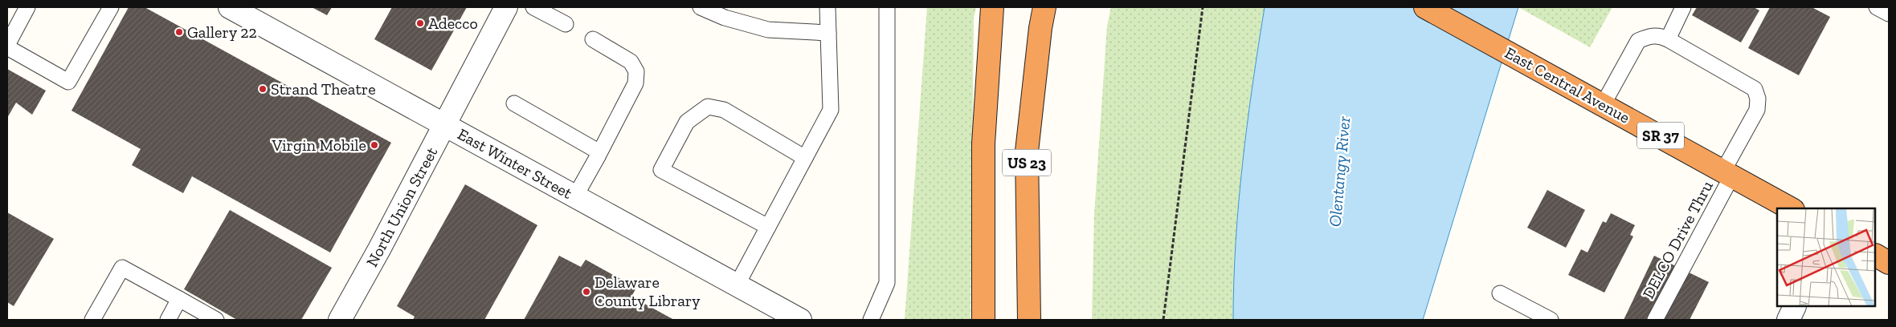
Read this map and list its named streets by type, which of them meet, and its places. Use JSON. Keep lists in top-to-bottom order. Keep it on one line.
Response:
{"streets":{"highway":["East Central Avenue","SR 37","US 23"],"street":["East Winter Street","North Union Street"],"lane":["DELCO Drive Thru"]},"crossings":[["East Central Avenue","DELCO Drive Thru"],["East Winter Street","North Union Street"]],"water":["Olentangy River"],"places":["Adecco","Gallery 22","Strand Theatre","Virgin Mobile","Delaware County Library"]}
